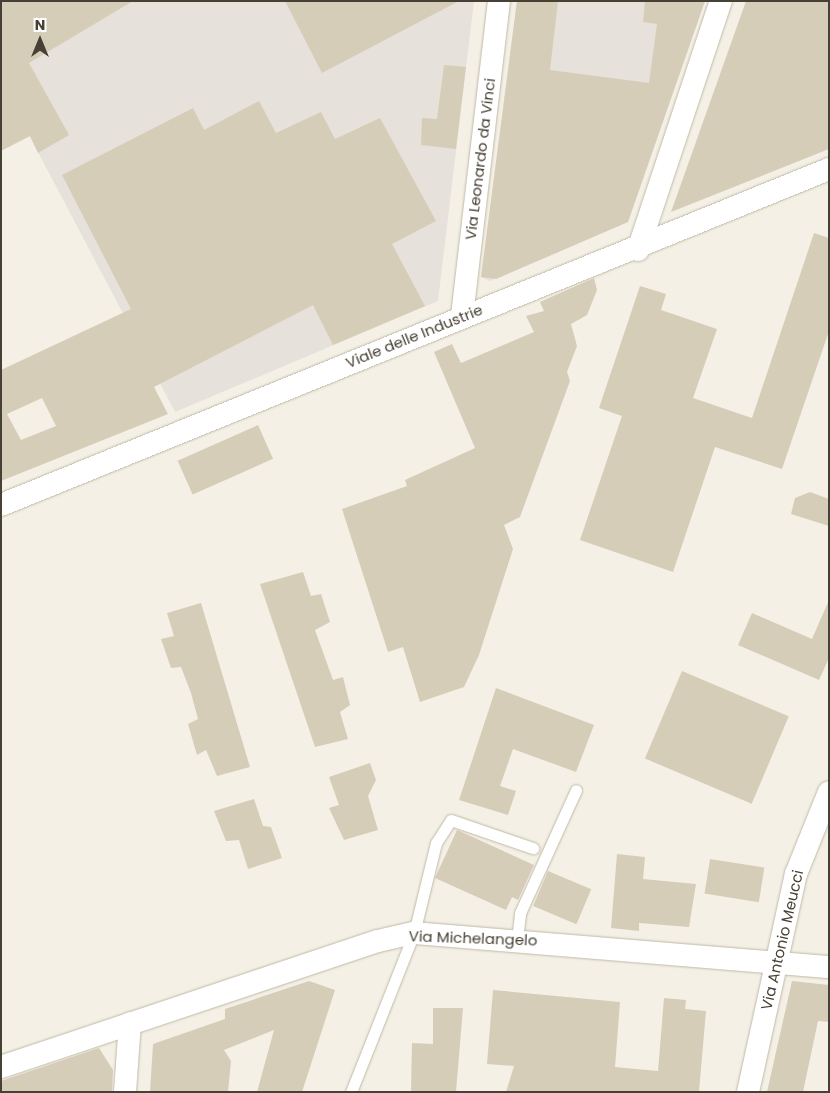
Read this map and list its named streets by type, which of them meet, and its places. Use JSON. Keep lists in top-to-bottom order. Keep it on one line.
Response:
{"streets":{"street":["Via Leonardo da Vinci","Viale delle Industrie","Via Michelangelo","Via Antonio Meucci"]},"crossings":[["Via Leonardo da Vinci","Viale delle Industrie"],["Via Michelangelo","Via Antonio Meucci"]],"north":"top"}
